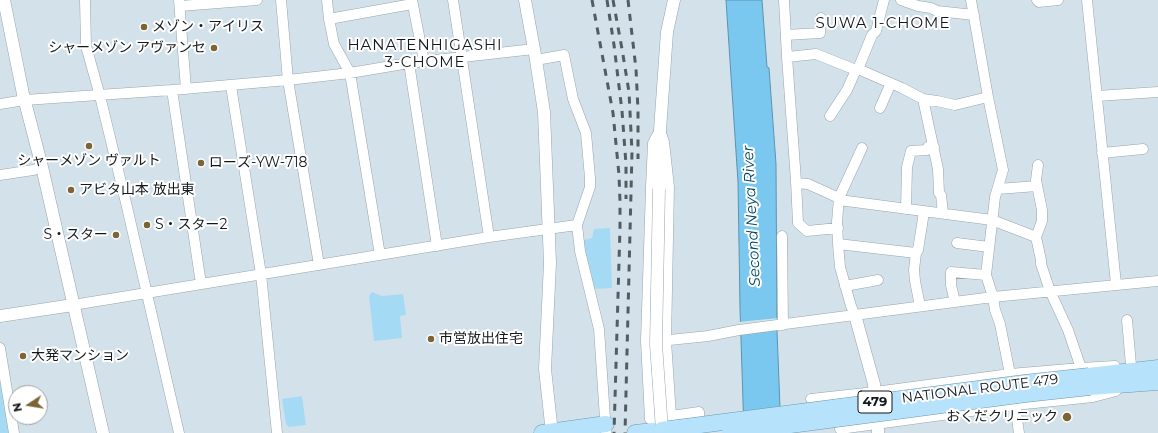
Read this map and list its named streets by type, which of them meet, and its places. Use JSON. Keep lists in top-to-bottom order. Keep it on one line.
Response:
{"streets":{"highway":["NATIONAL ROUTE 479","479"]},"districts":["SUWA 1-CHOME","HANATENHIGASHI 3-CHOME"],"water":["Second Neya River"],"places":["メゾン・アイリス","シャーメゾン アヴァンセ","シャーメゾン ヴァルト","ローズ-YW-718","アビタ山本 放出東","S・スター2","S・スター","市営放出住宅","大発マンション","おくだクリニック"],"north":"left"}
